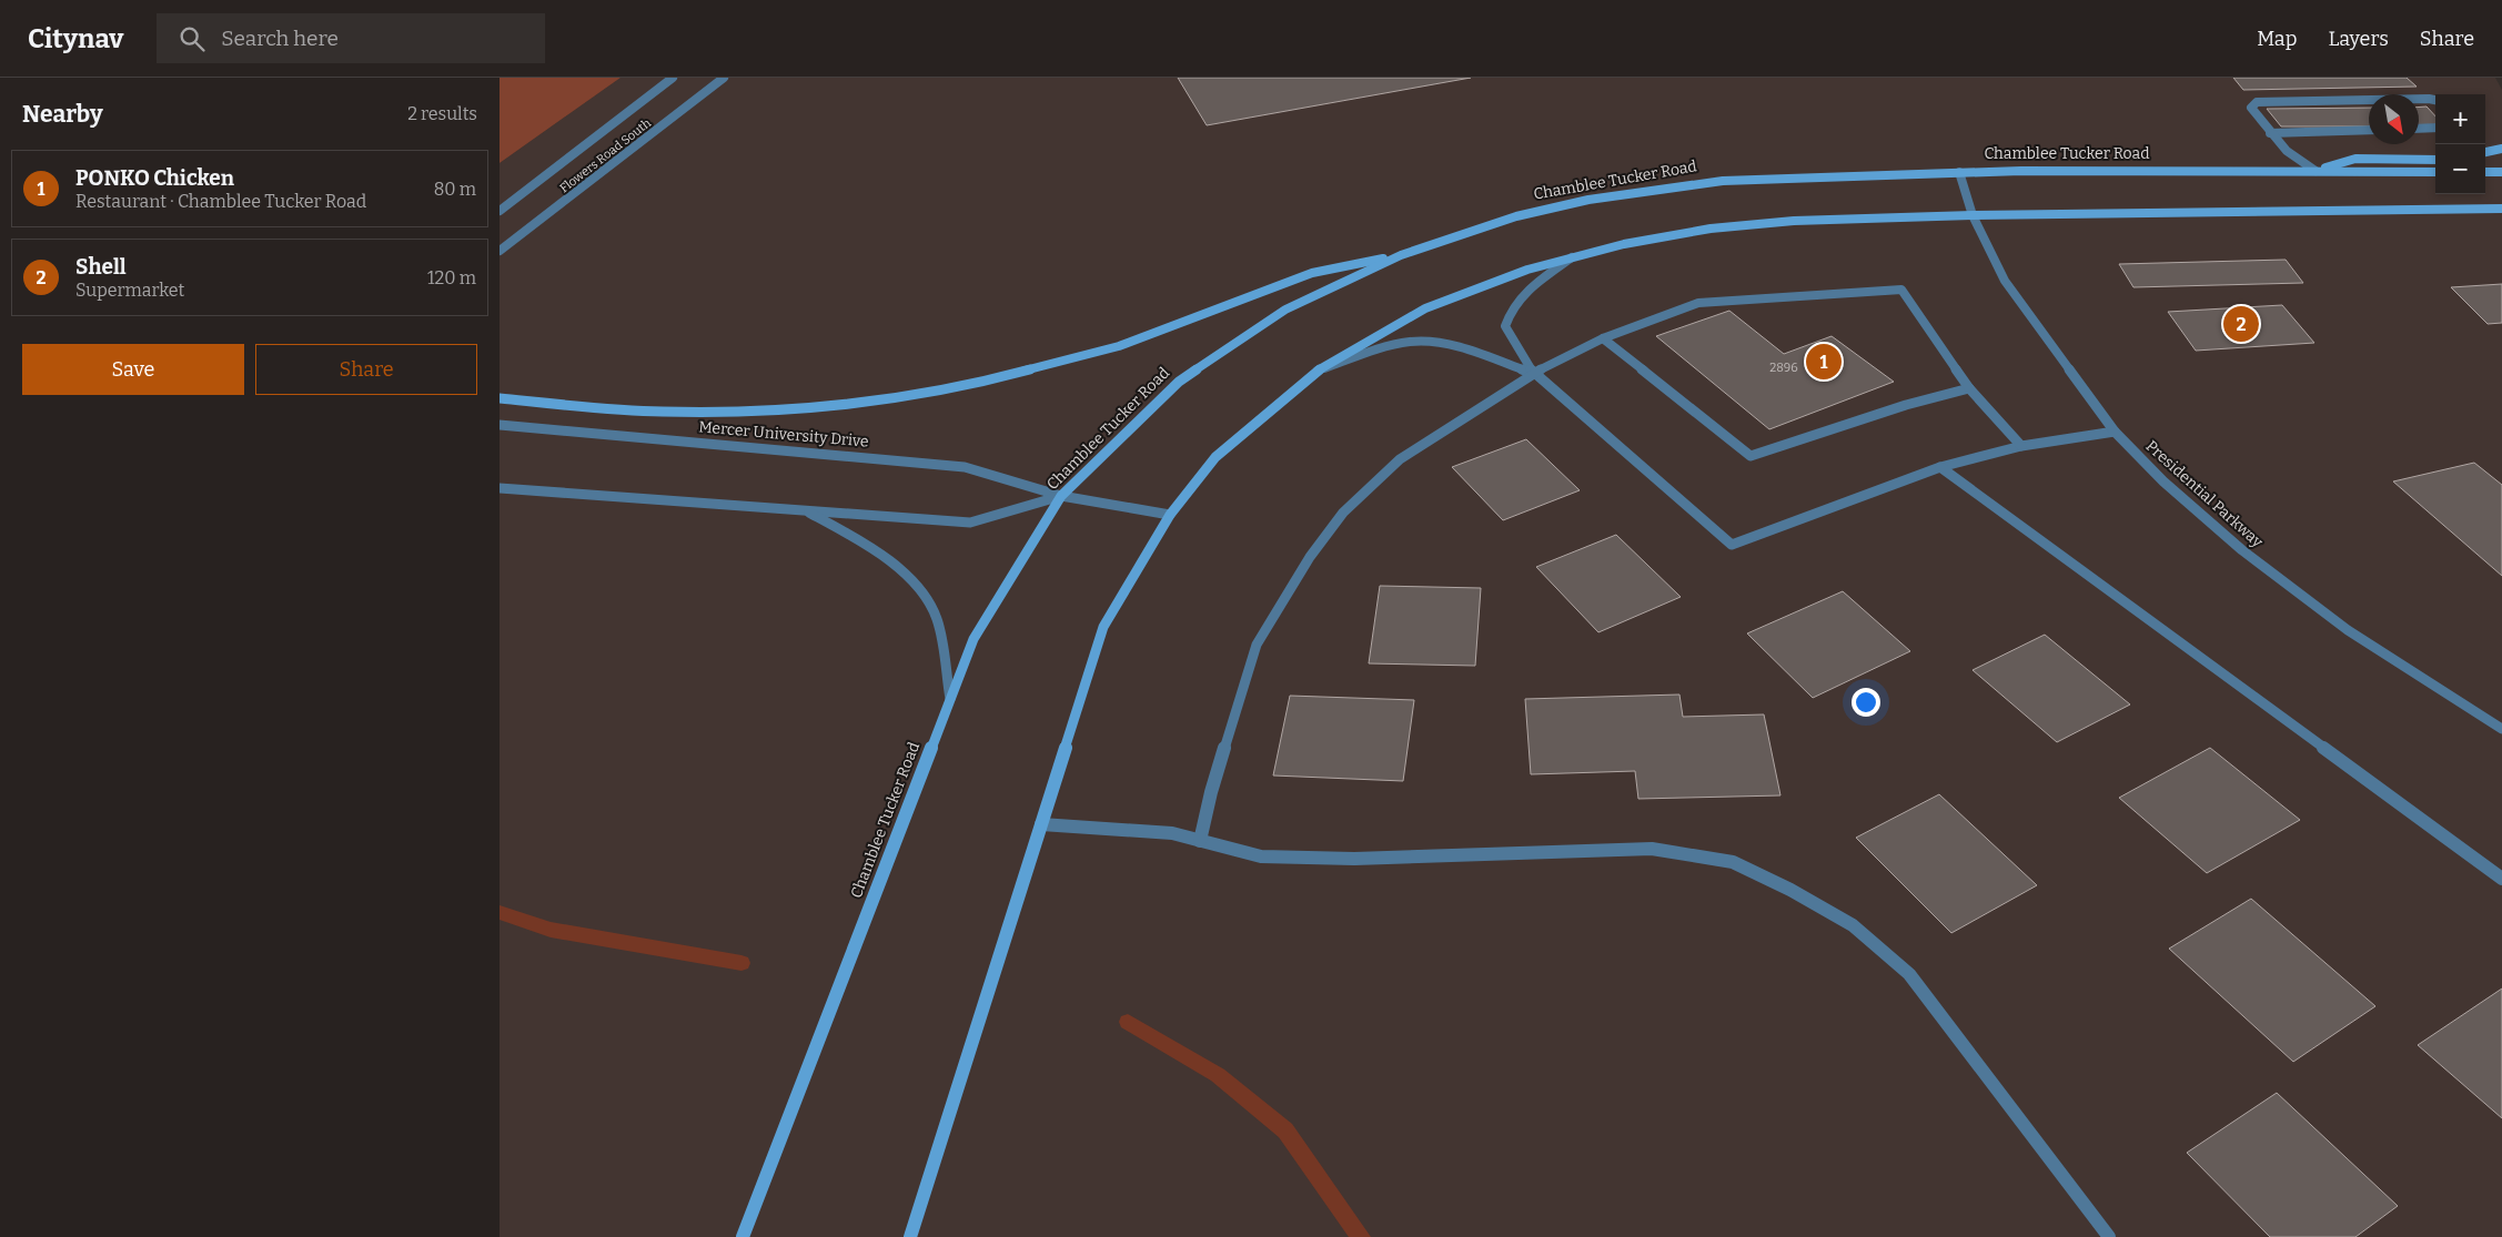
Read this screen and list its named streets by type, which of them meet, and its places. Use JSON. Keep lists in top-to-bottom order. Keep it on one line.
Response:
{"streets":{"main road":["Chamblee Tucker Road"],"street":["Flowers Road South","Mercer University Drive","Presidential Parkway"]},"crossings":[["Chamblee Tucker Road","Mercer University Drive"],["Chamblee Tucker Road","Presidential Parkway"]],"house_numbers":["2896"],"north":"bottom right","page":{"header":"Citynav","search":"Search here","nav":["Map","Layers","Share"],"heading":["Nearby","2 results"],"map_buttons":["+","−"],"list":[{"mark":"1","name":"PONKO Chicken","note":"Restaurant · Chamblee Tucker Road","value":"80 m"},{"mark":"2","name":"Shell","note":"Supermarket","value":"120 m"}],"pins":["2","1"],"buttons":["Save","Share"]}}
